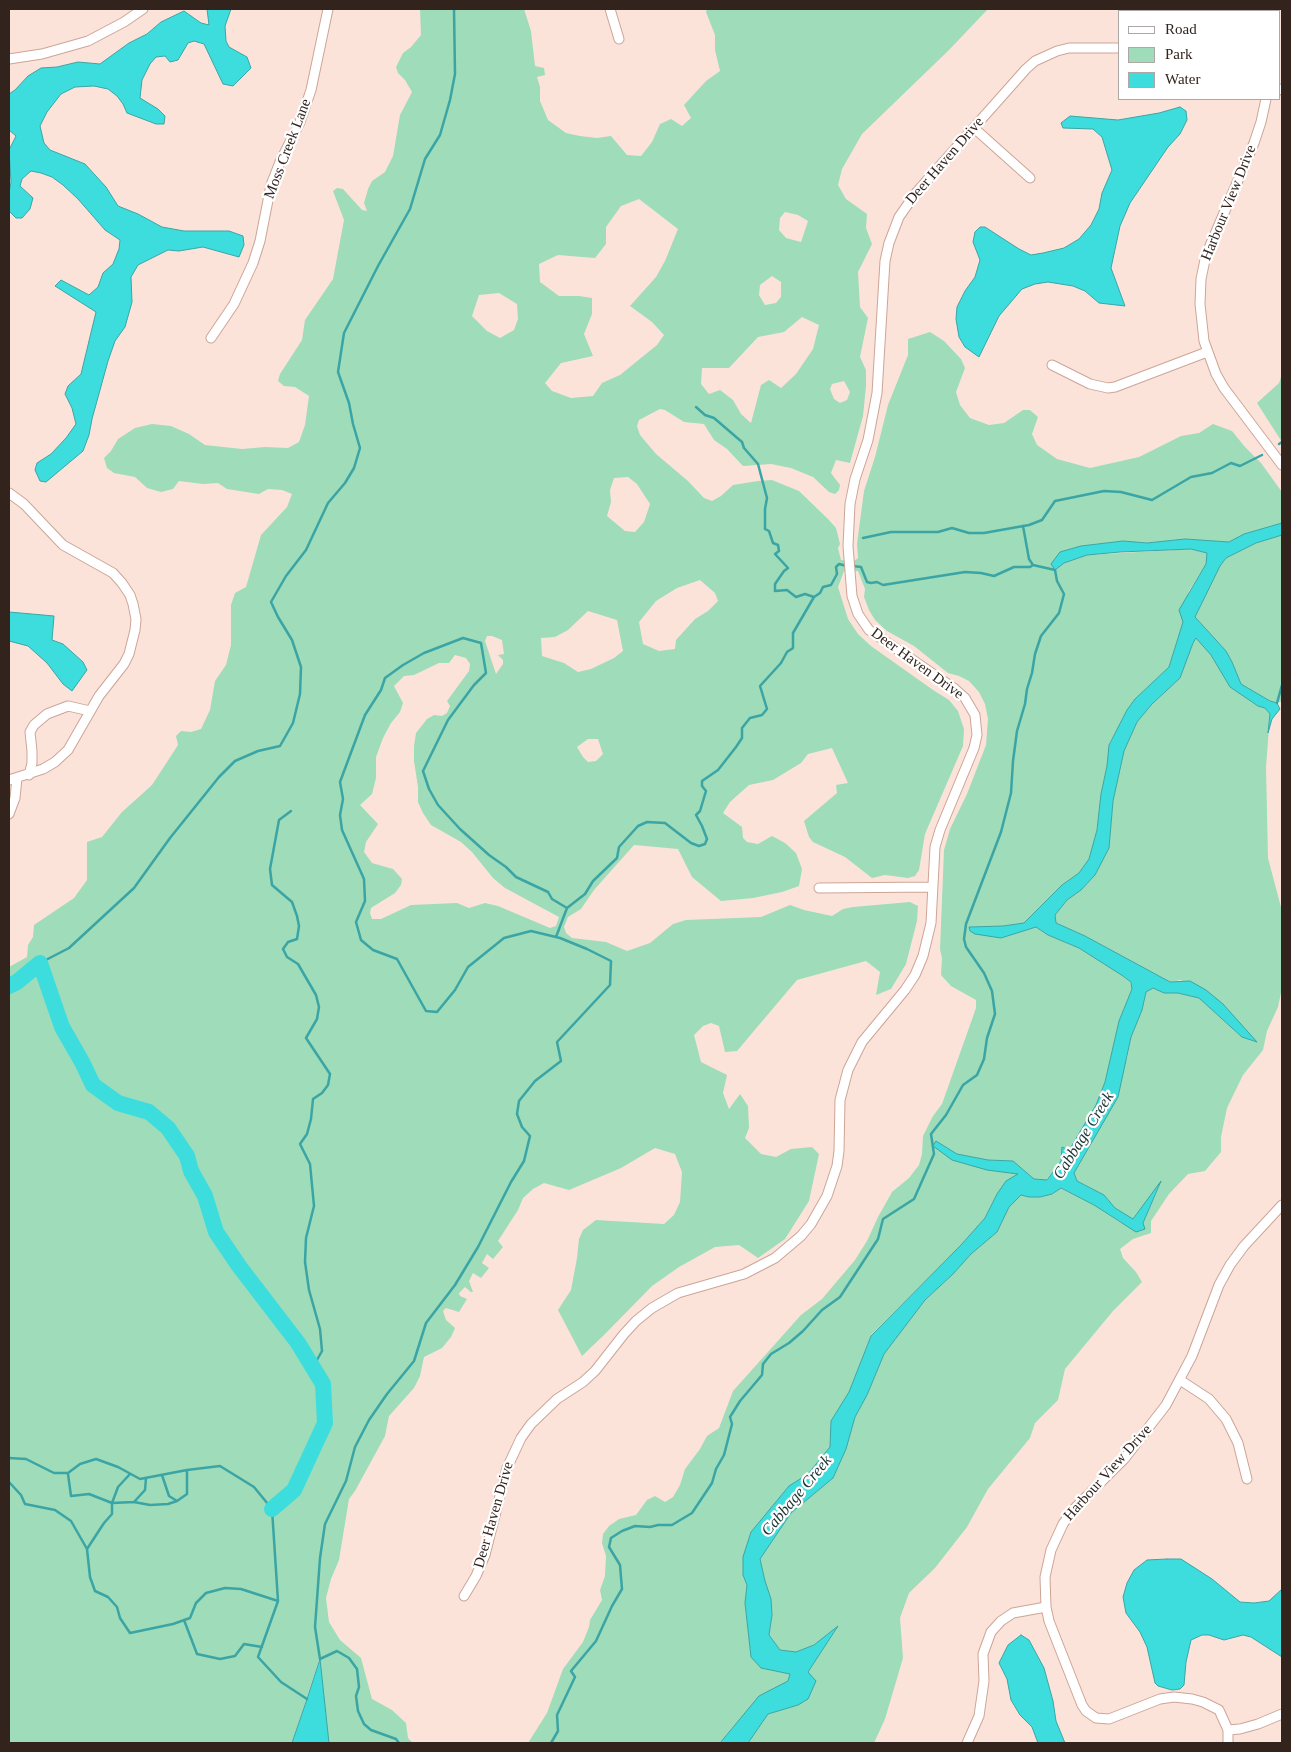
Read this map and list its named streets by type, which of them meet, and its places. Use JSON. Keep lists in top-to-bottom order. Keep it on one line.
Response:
{"streets":{"street":["Moss Creek Lane","Deer Haven Drive","Harbour View Drive"]},"water":["Cabbage Creek"],"legend":["Road","Park","Water"]}
